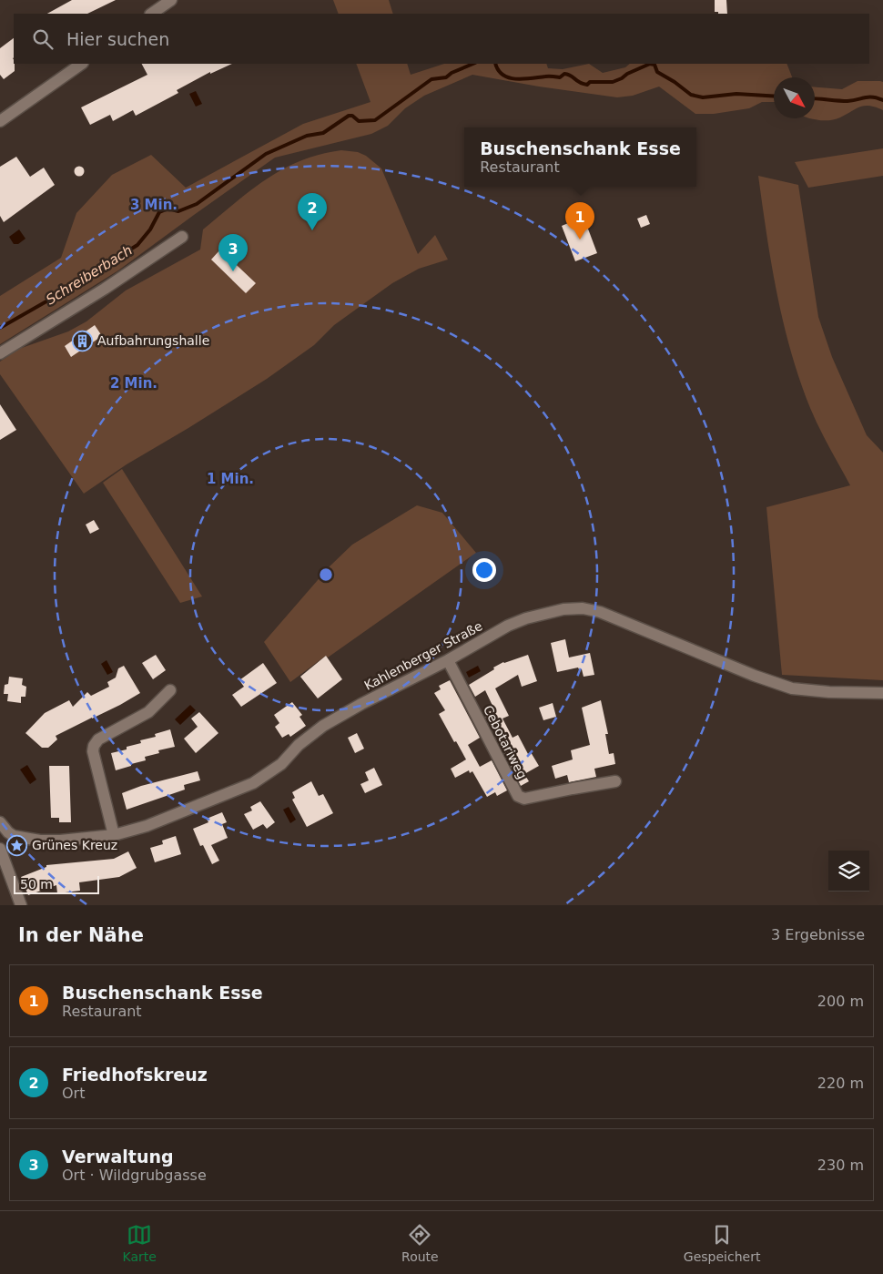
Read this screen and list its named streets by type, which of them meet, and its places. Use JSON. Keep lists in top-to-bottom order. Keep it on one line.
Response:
{"streets":{"street":["Kahlenberger Straße","Cebotariweg"]},"crossings":[["Kahlenberger Straße","Cebotariweg"]],"water":["Schreiberbach"],"places":{"building":["Aufbahrungshalle"],"place":["Grünes Kreuz"]},"scale_bar":"50 m","north":"bottom right","page":{"search":"Hier suchen","popup":["Buschenschank Esse","Restaurant"],"pins":["2","1","3"],"scale":"50 m","heading":["In der Nähe","3 Ergebnisse"],"list":[{"mark":"1","name":"Buschenschank Esse","note":"Restaurant","value":"200 m"},{"mark":"2","name":"Friedhofskreuz","note":"Ort","value":"220 m"},{"mark":"3","name":"Verwaltung","note":"Ort · Wildgrubgasse","value":"230 m"}],"nav":["Karte","Route","Gespeichert"]},"rings":["3 Min.","2 Min.","1 Min."]}
